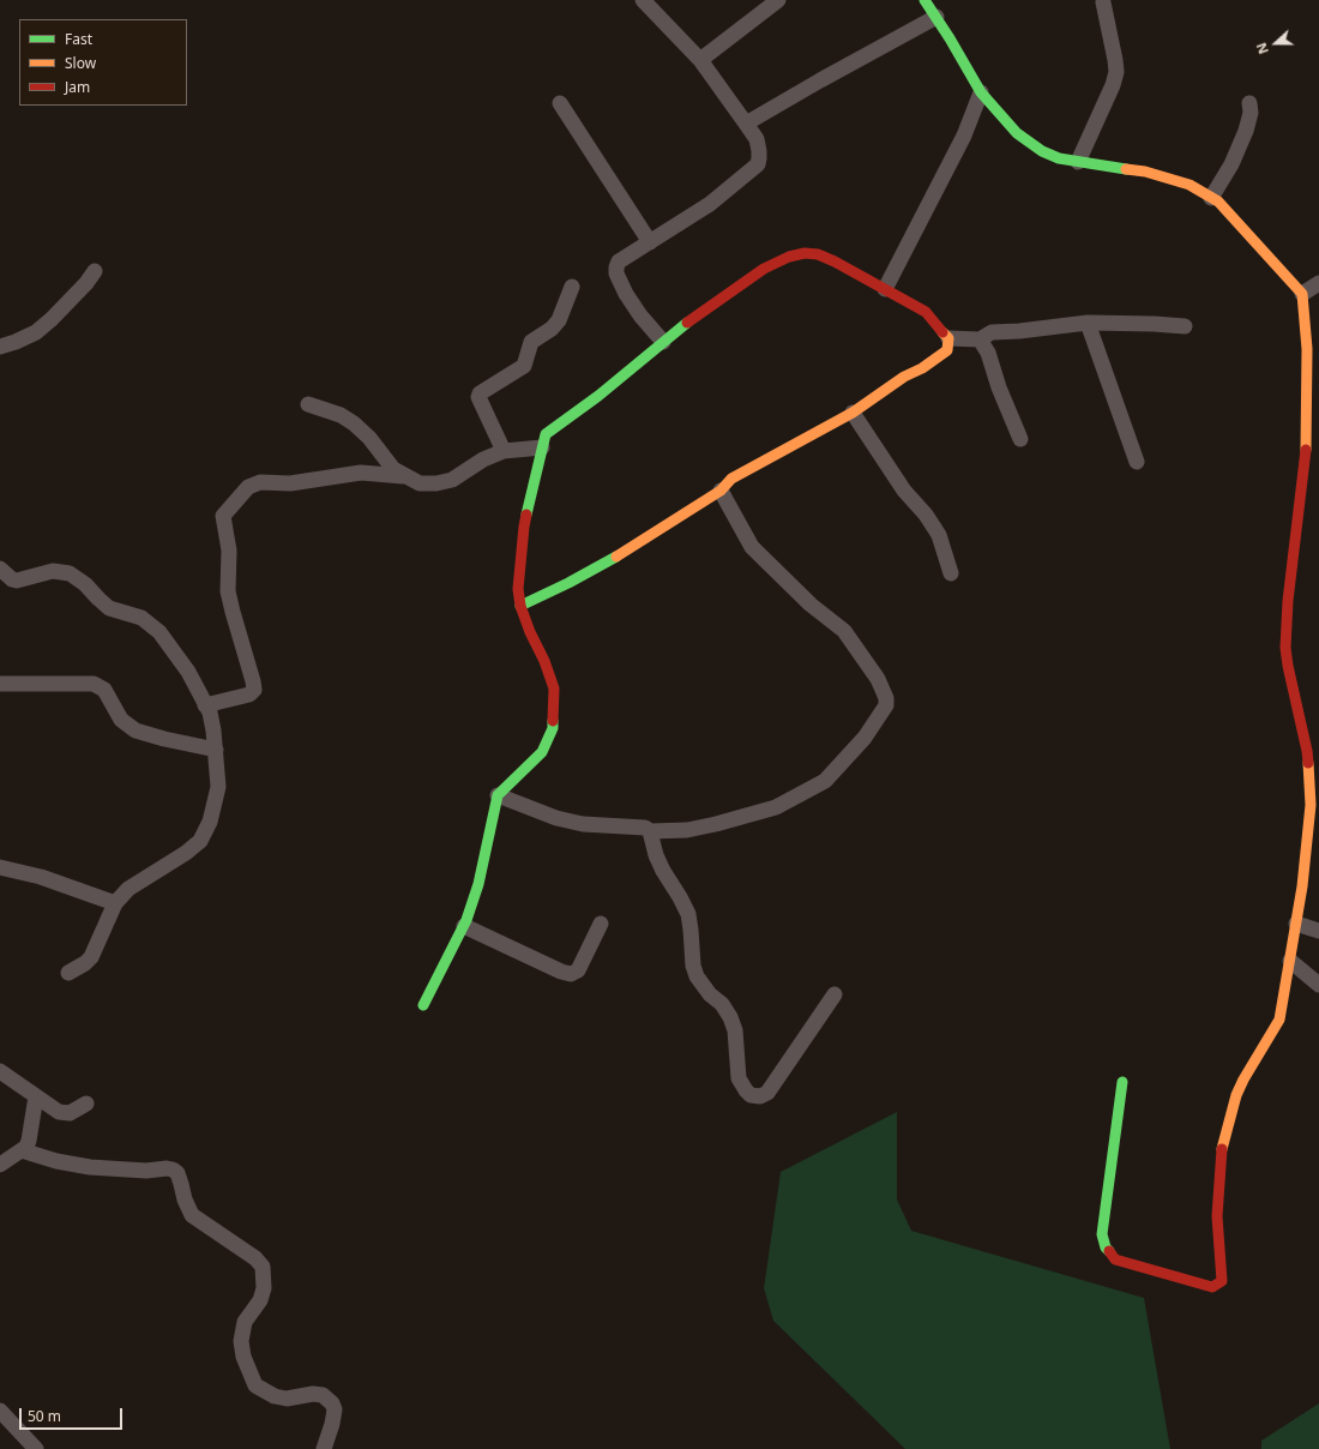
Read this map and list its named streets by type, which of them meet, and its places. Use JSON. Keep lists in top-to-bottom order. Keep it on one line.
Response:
{"legend":["Fast","Slow","Jam"],"scale_bar":"50 m","north":"left"}
